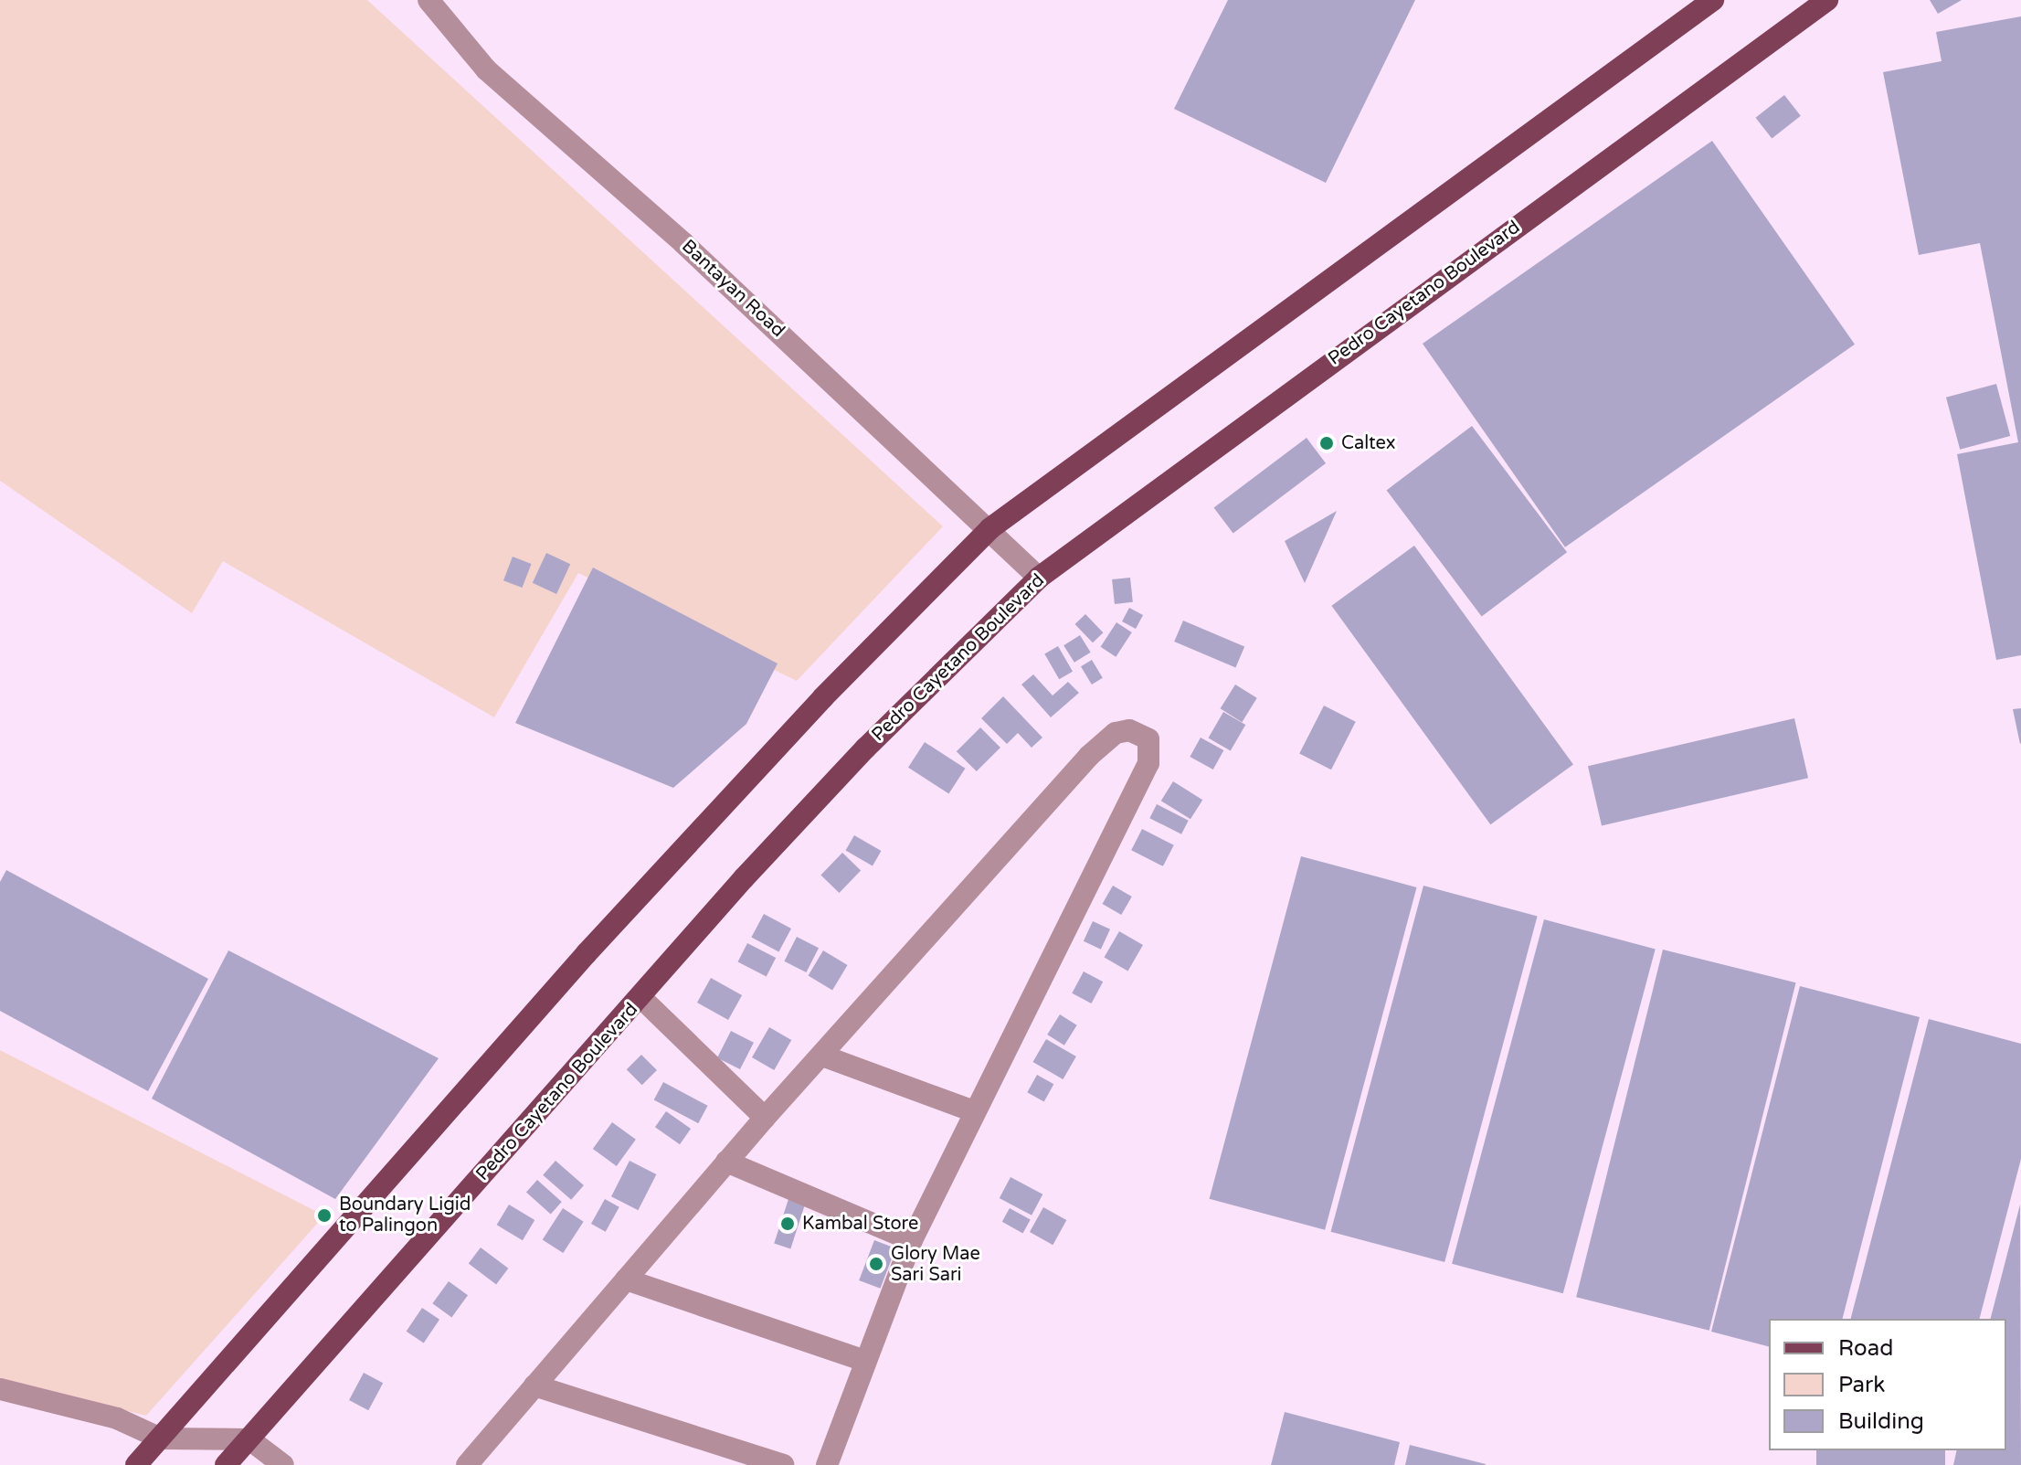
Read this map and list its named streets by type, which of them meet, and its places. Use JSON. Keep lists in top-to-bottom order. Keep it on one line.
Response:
{"streets":{"main road":["Pedro Cayetano Boulevard"],"street":["Bantayan Road"]},"crossings":[["Bantayan Road","Pedro Cayetano Boulevard"]],"places":["Caltex","Boundary Ligid to Palingon","Kambal Store","Glory Mae Sari Sari"],"legend":["Road","Park","Building"]}
